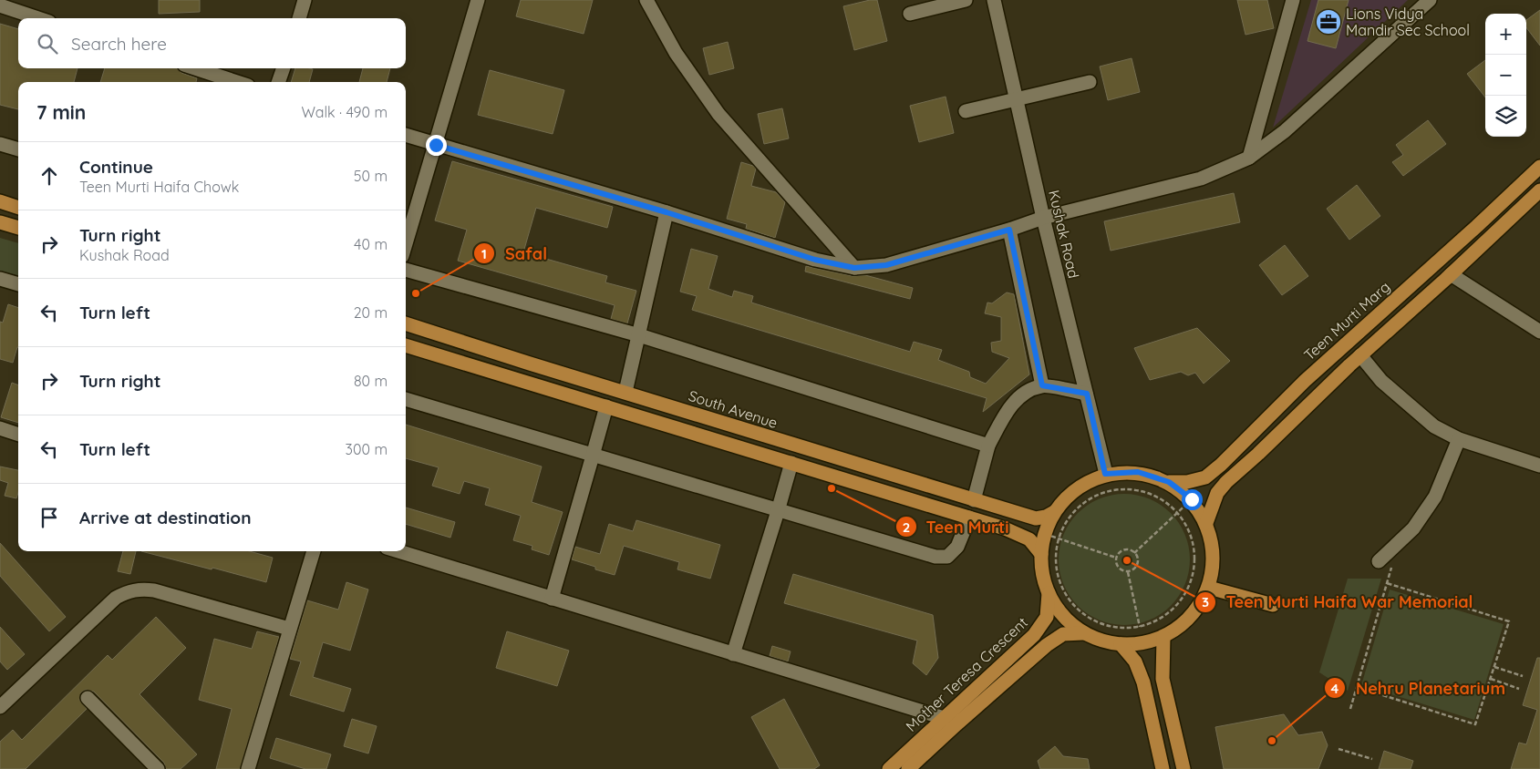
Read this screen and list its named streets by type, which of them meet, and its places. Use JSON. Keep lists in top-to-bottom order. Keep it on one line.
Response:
{"streets":{"main road":["Teen Murti Marg","South Avenue","Mother Teresa Crescent"],"street":["Kushak Road"]},"places":{"office":["Lions Vidya Mandir Sec School"],"other":["Safal","Teen Murti","Teen Murti Haifa War Memorial","Nehru Planetarium"]},"page":{"map_buttons":["+","−"],"search":"Search here","heading":["7 min","Walk · 490 m"],"list":[["Continue","Teen Murti Haifa Chowk","50 m"],["Turn right","Kushak Road","40 m"],["Turn left","20 m"],["Turn right","80 m"],["Turn left","300 m"],"Arrive at destination"]}}
